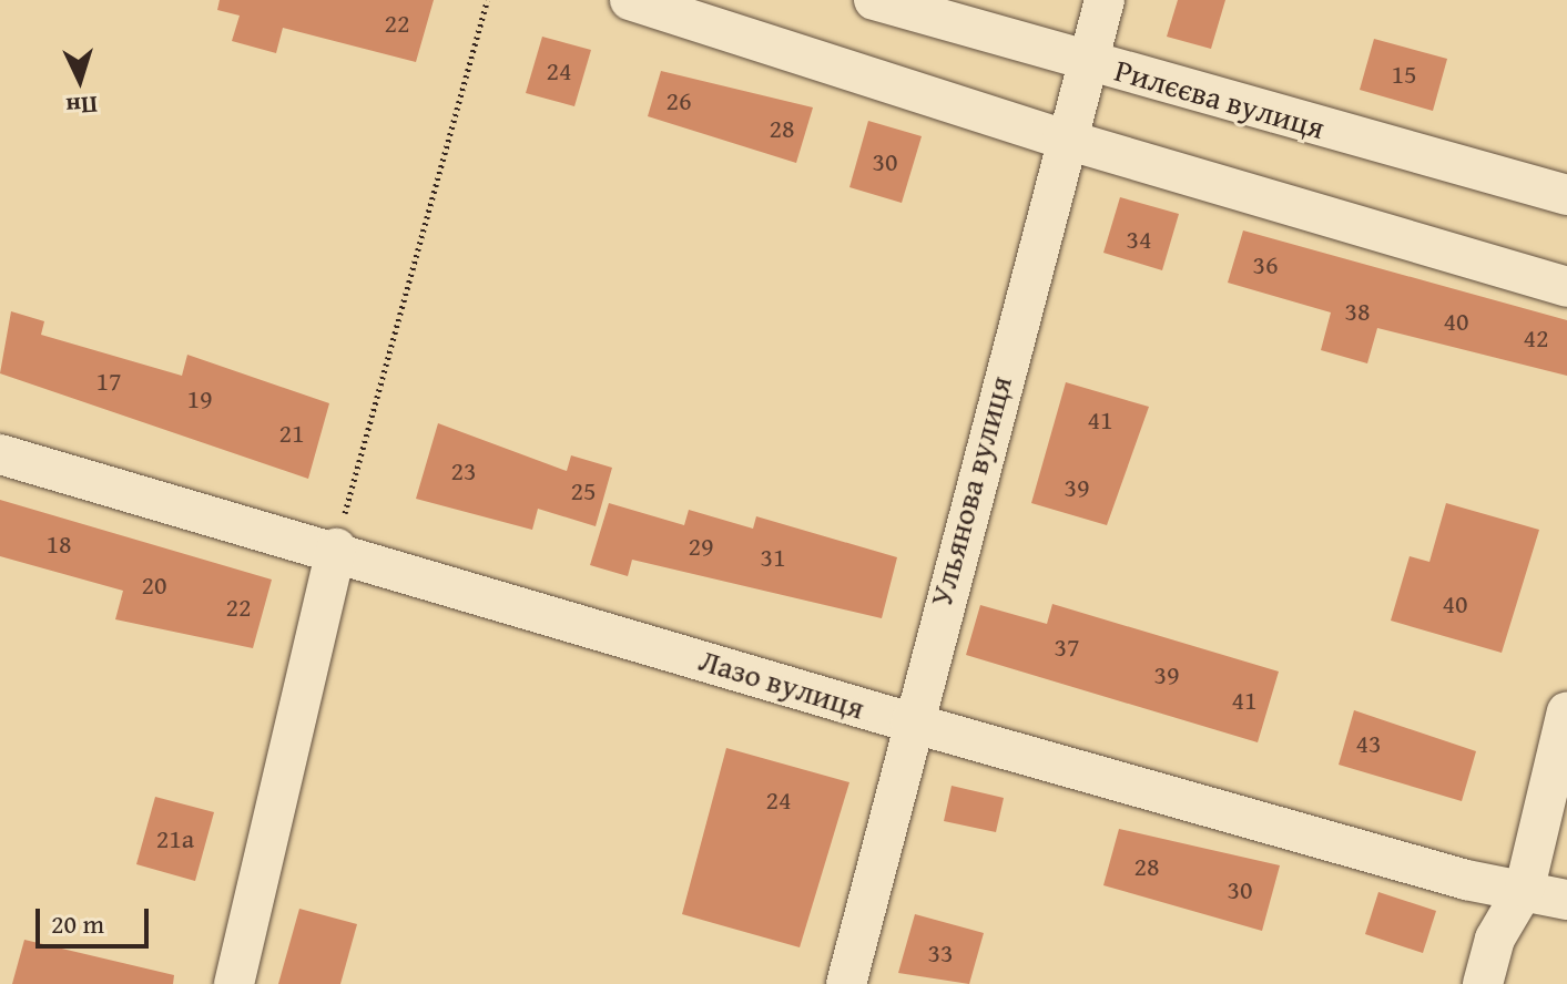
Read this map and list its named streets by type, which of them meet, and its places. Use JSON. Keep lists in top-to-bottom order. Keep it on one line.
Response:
{"streets":{"street":["Рилєєва вулиця","Ульянова вулиця","Лазо вулиця"]},"crossings":[["Рилєєва вулиця","Ульянова вулиця"],["Ульянова вулиця","Лазо вулиця"]],"house_numbers":["22","24","15","26","28","30","34","36","38","40","42","17","19","41","21","23","39","25","18","29","31","20","40","22","37","39","41","43","24","21а","28","30","33"],"scale_bar":"20 m","north":"bottom"}
